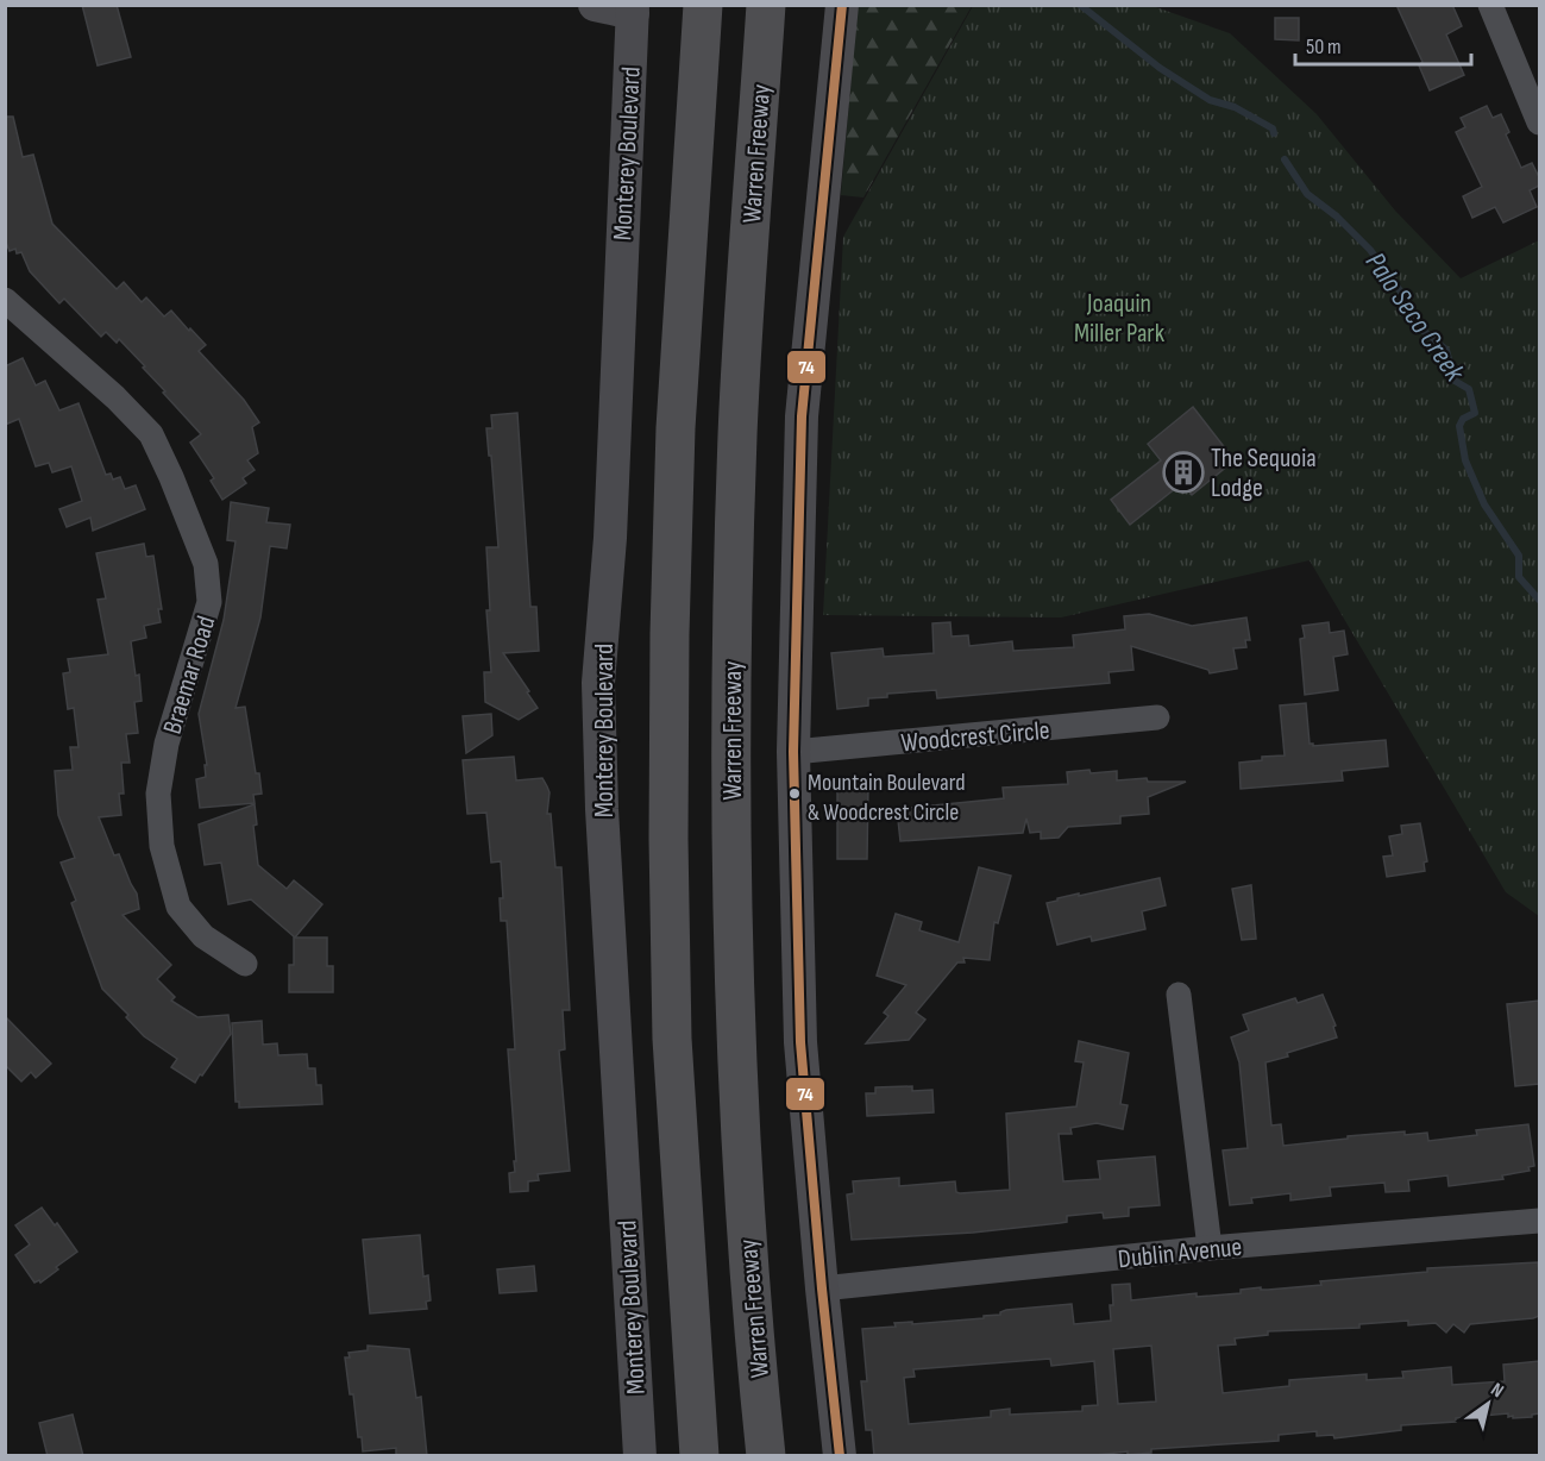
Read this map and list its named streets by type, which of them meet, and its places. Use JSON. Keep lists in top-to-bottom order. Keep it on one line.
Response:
{"streets":{"highway":["Warren Freeway"],"street":["Monterey Boulevard","Braemar Road","Woodcrest Circle","Dublin Avenue"]},"water":["Palo Seco Creek"],"parks":["Joaquin Miller Park"],"places":{"building":["The Sequoia Lodge"],"other":["Mountain Boulevard & Woodcrest Circle"]},"lines":["transit line 74"],"scale_bar":"50 m","north":"top right"}
